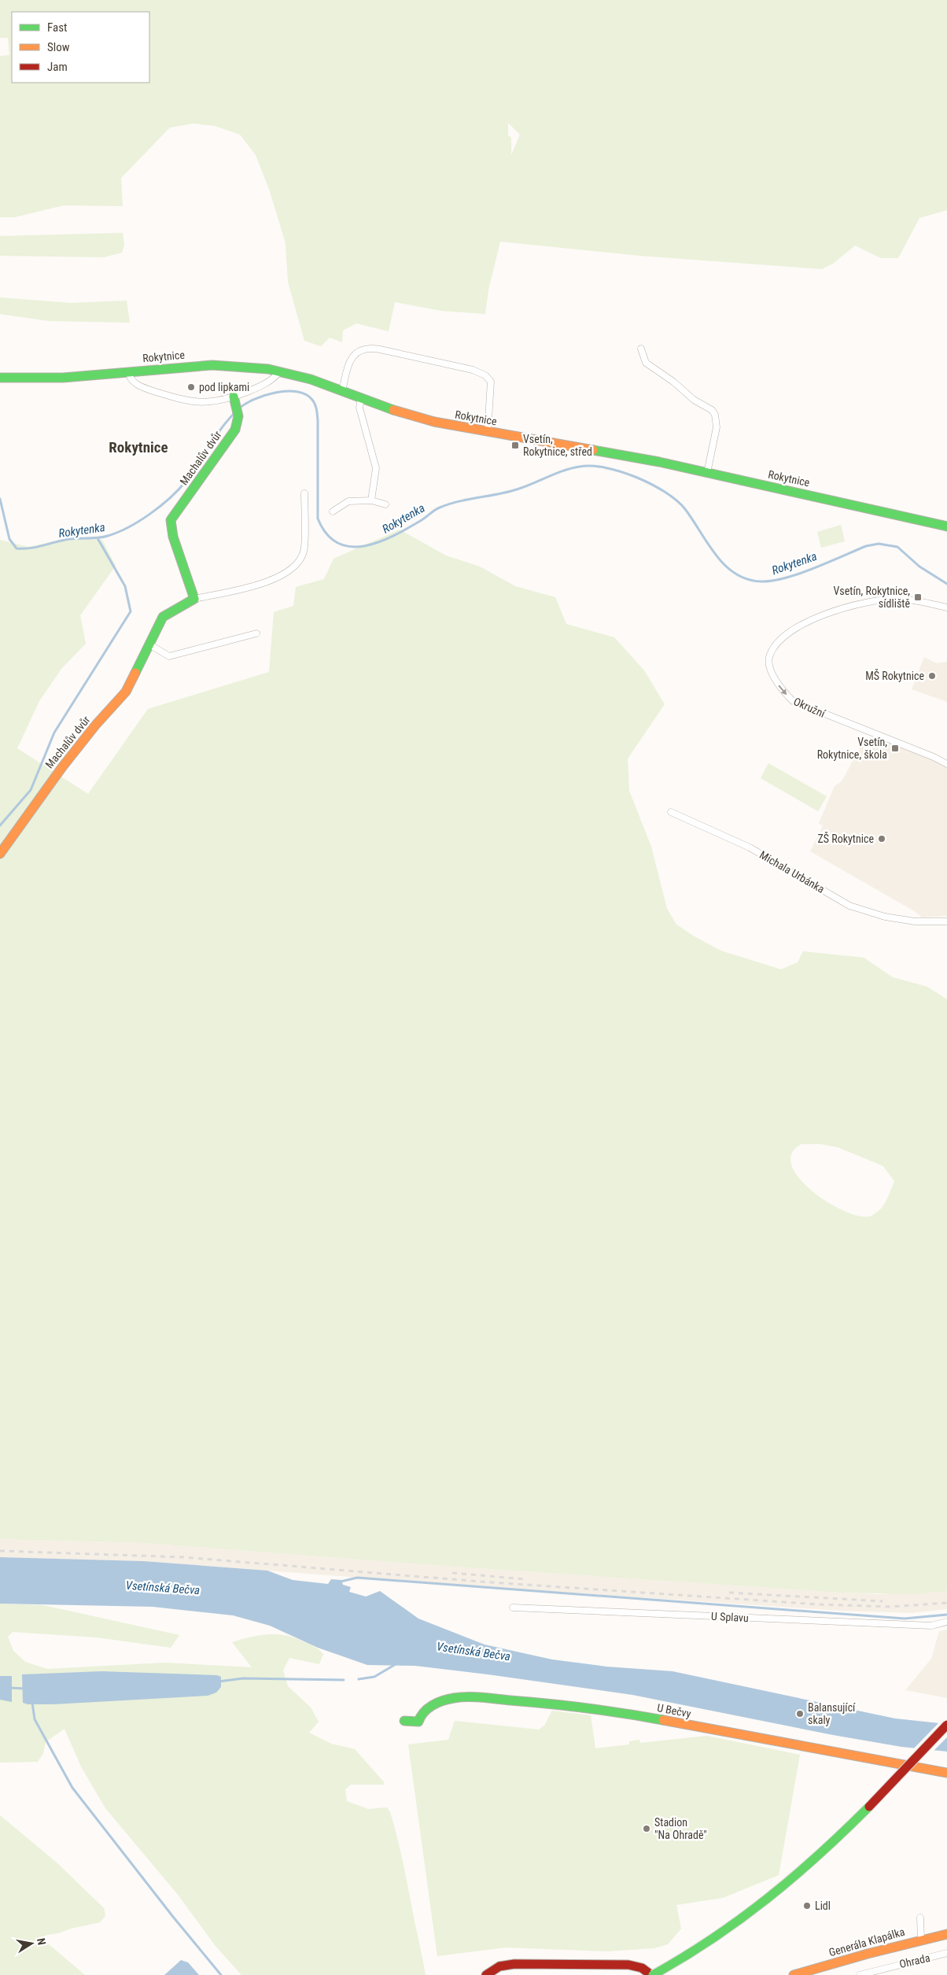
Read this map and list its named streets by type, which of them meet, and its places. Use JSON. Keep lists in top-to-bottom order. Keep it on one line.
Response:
{"streets":{"main road":["Rokytnice","Machalův dvůr","U Bečvy","Generála Klapálka"],"street":["Okružní","Michala Urbánka","U Splavu","Ohrada"]},"districts":["Rokytnice"],"water":["Rokytenka","Vsetínská Bečva"],"places":{"other":["pod lipkami","MŠ Rokytnice","ZŠ Rokytnice","Balansující skaly","Stadion \"Na Ohradě\"","Lidl"],"transit":["Vsetín, Rokytnice, střed","Vsetín, Rokytnice, sídliště","Vsetín, Rokytnice, škola"]},"legend":["Fast","Slow","Jam"],"north":"right"}
